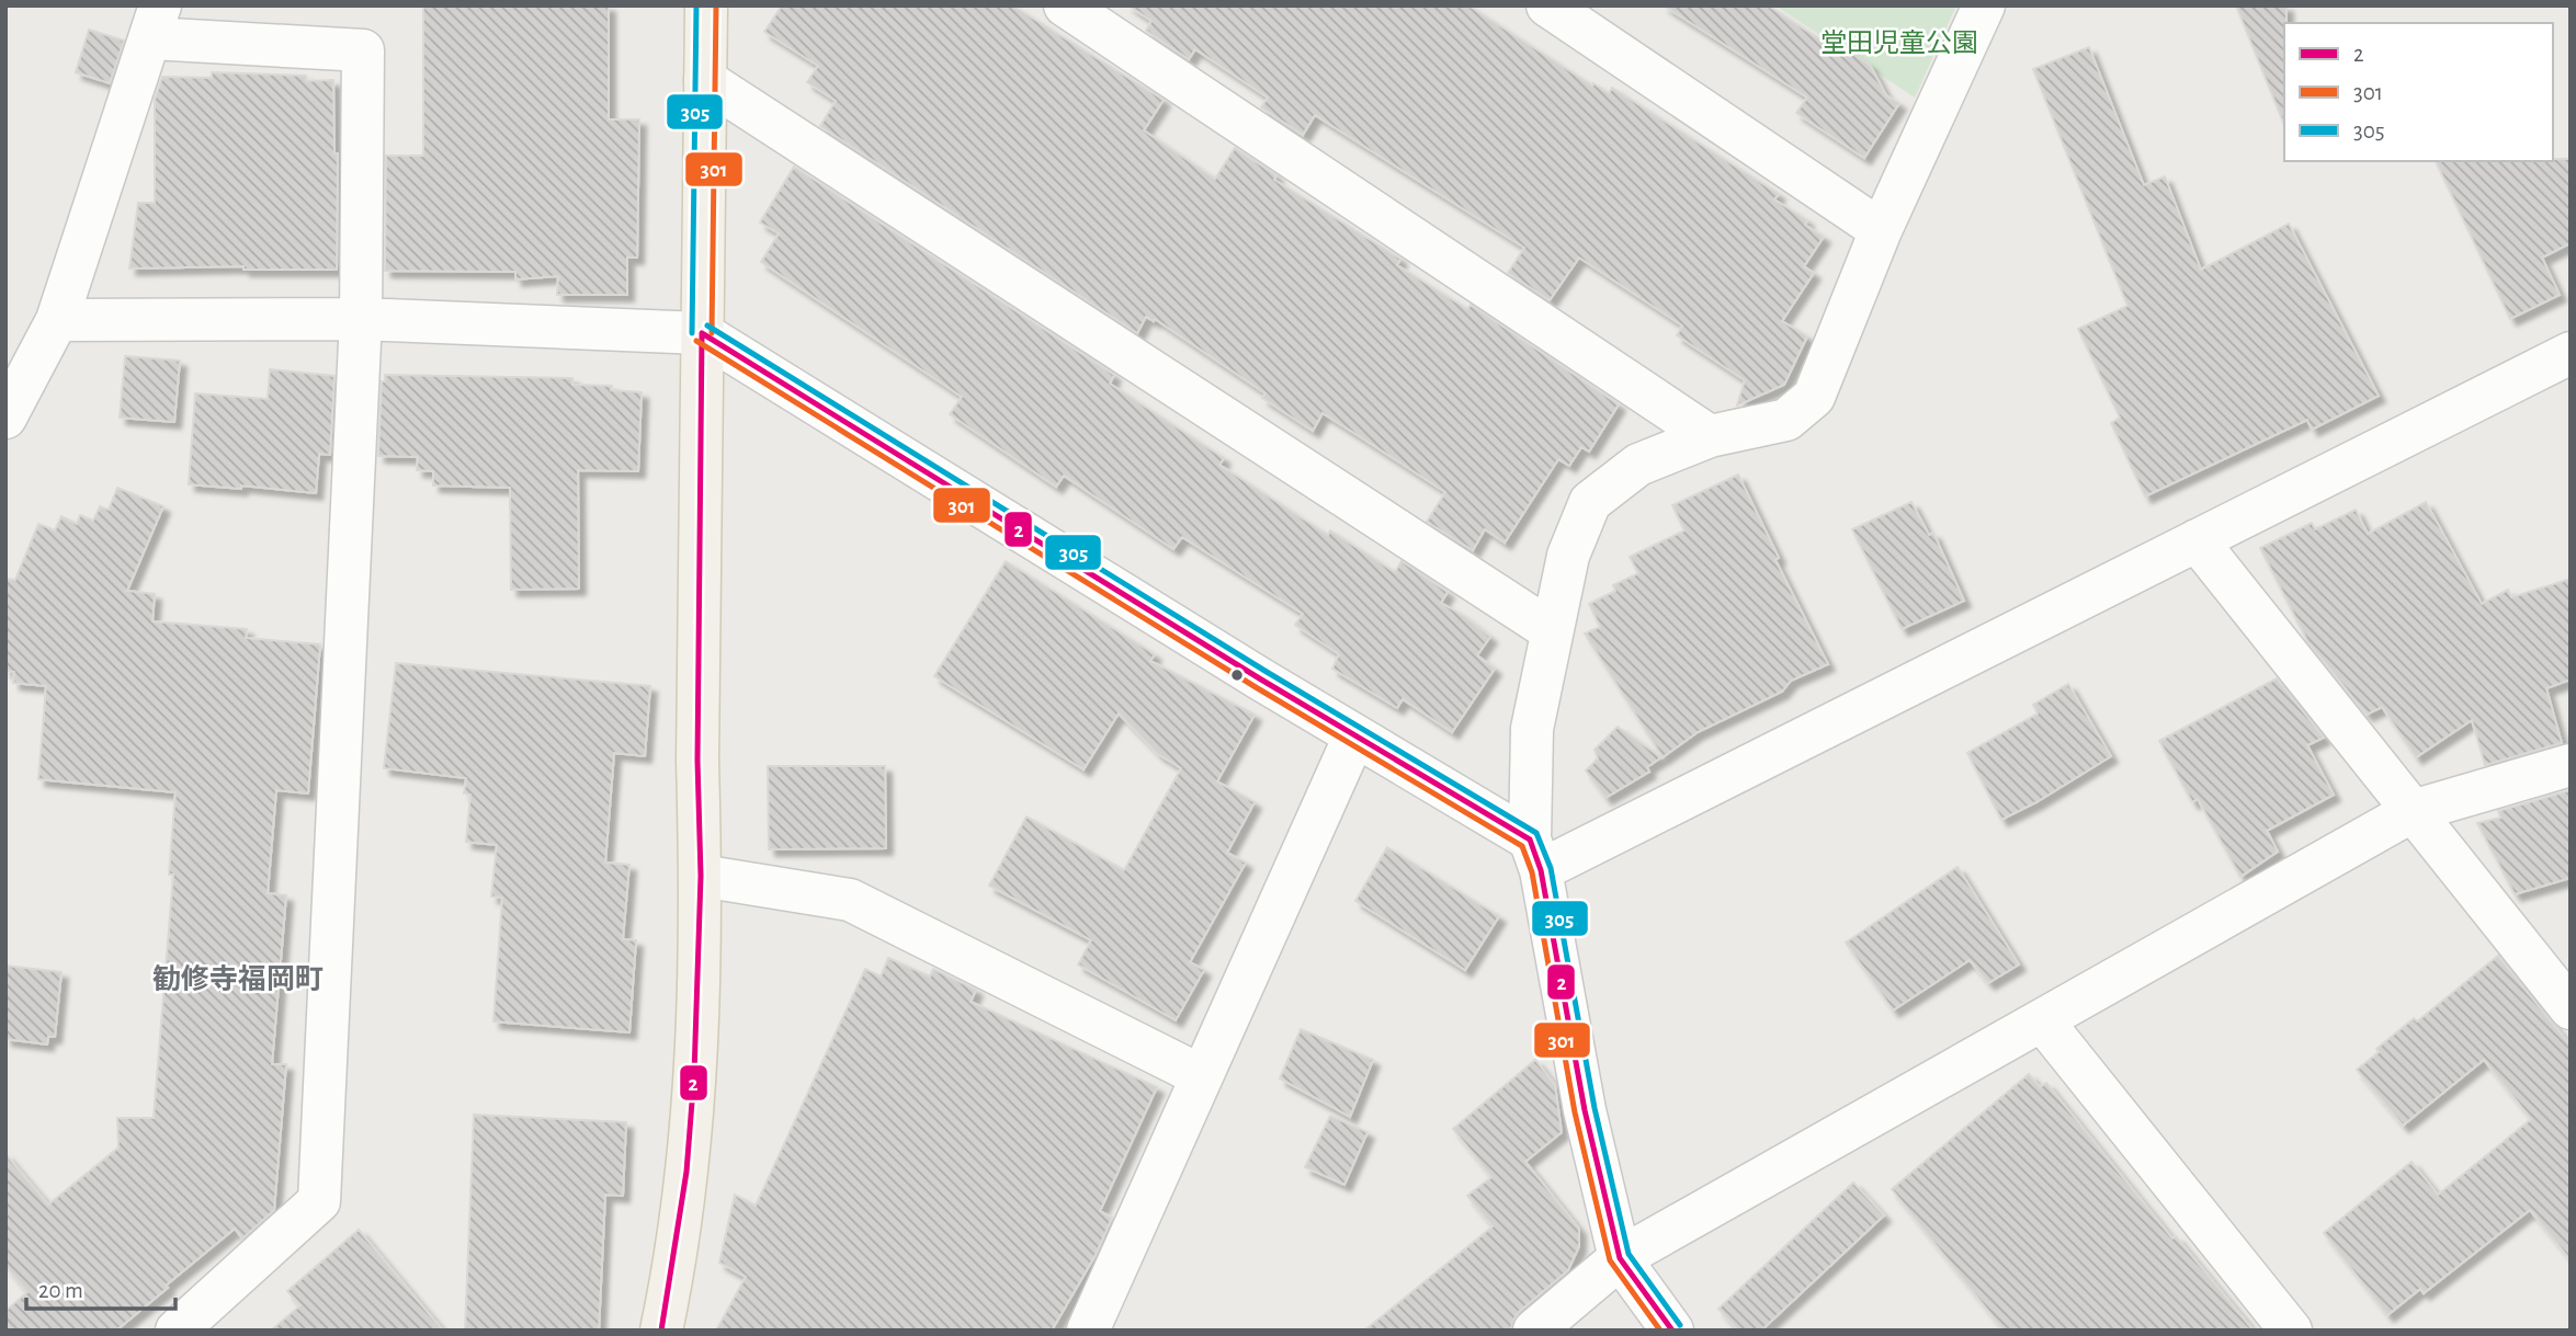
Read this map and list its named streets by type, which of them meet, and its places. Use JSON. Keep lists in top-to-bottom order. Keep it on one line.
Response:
{"districts":["勧修寺福岡町"],"parks":["堂田児童公園"],"lines":["transit line 301","transit line 305","transit line 2"],"legend":["2","301","305"],"scale_bar":"20 m"}
